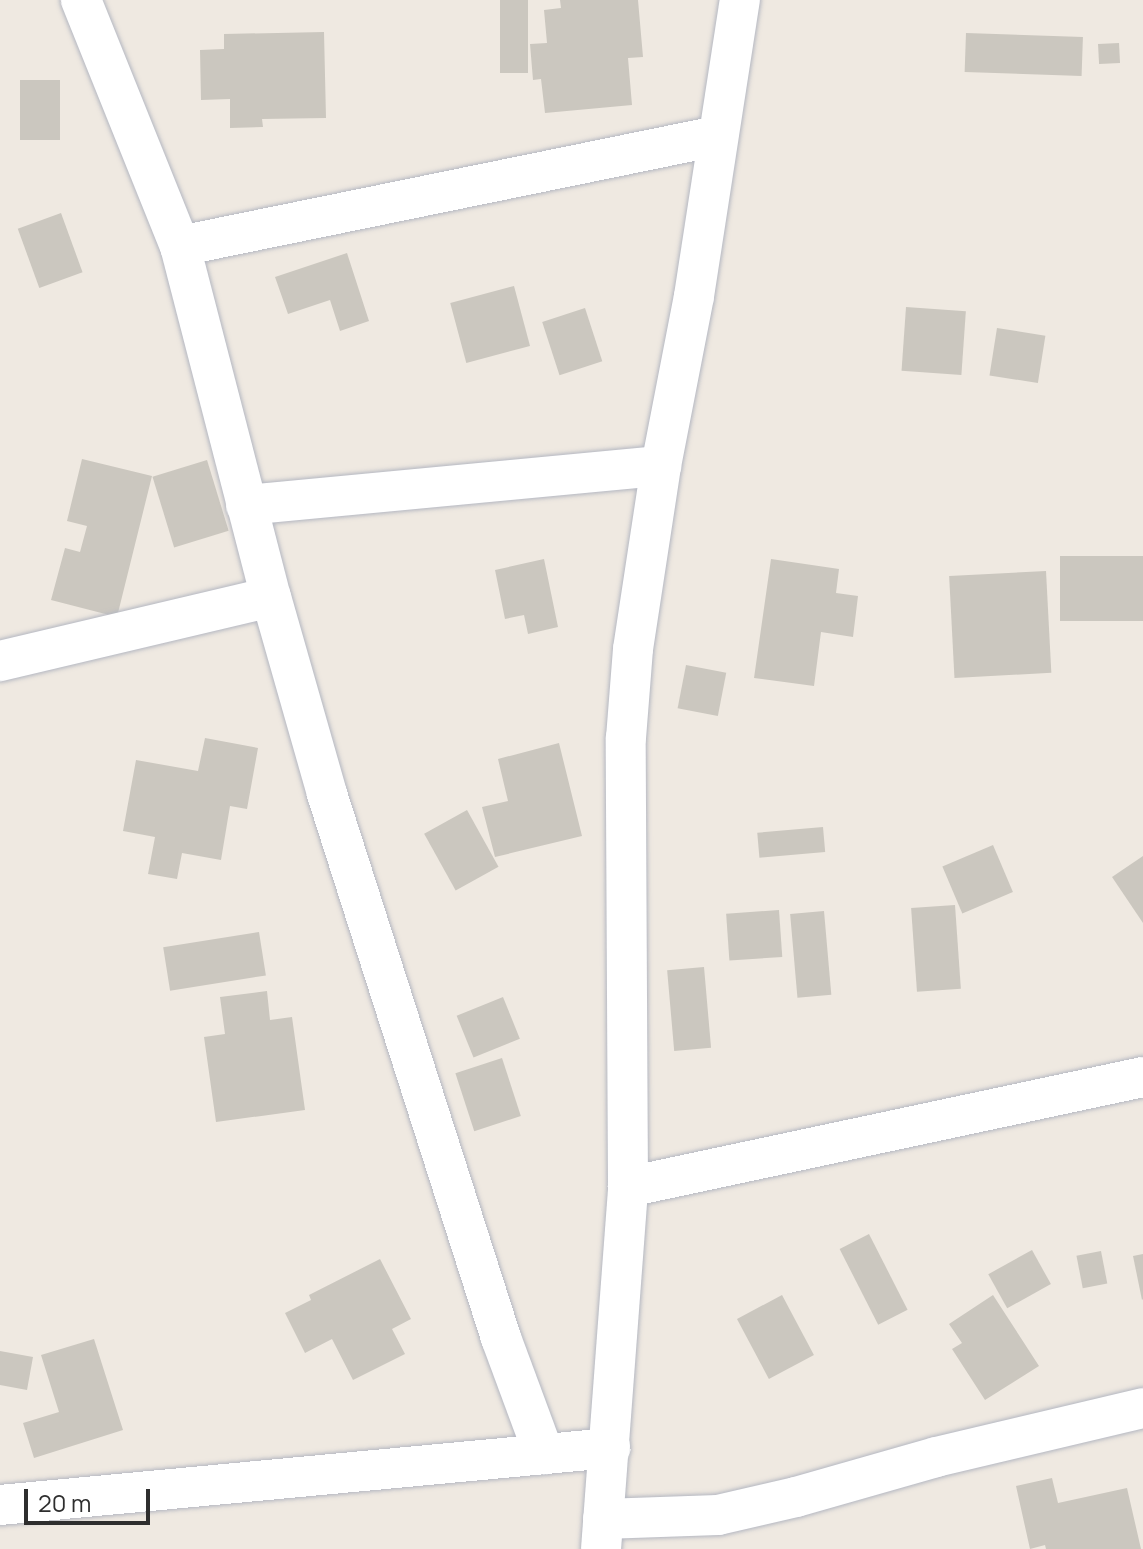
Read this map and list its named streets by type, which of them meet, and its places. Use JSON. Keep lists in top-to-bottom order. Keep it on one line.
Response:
{"scale_bar":"20 m"}
